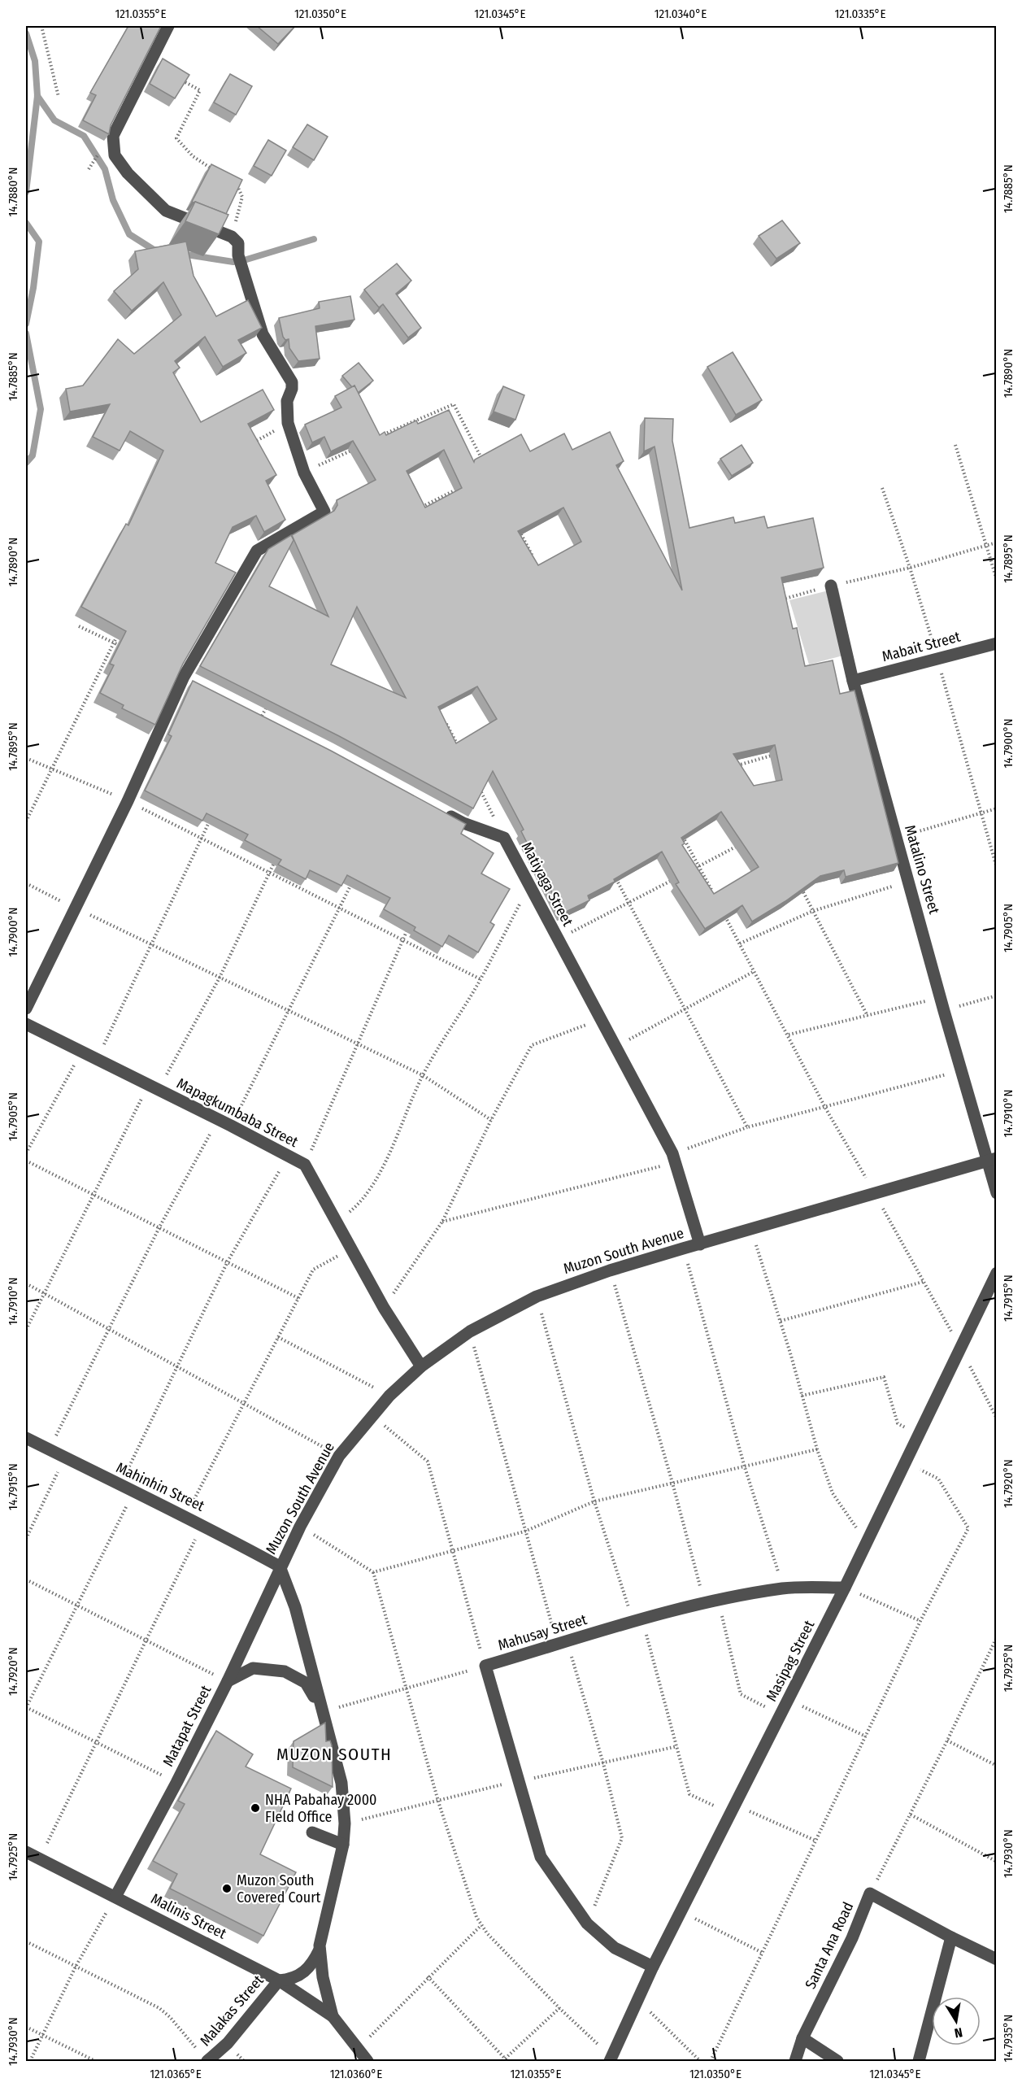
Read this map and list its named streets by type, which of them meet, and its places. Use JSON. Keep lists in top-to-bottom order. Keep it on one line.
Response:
{"streets":{"street":["Mabait Street","Matalino Street","Matiyaga Street","Mapagkumbaba Street","Muzon South Avenue","Mahinhin Street","Mahusay Street","Masipag Street","Matapat Street","Malinis Street","Santa Ana Road","Malakas Street"]},"crossings":[["Mabait Street","Matalino Street"],["Matalino Street","Muzon South Avenue"],["Matiyaga Street","Muzon South Avenue"],["Mapagkumbaba Street","Muzon South Avenue"],["Muzon South Avenue","Mahinhin Street"],["Muzon South Avenue","Matapat Street"],["Muzon South Avenue","Malinis Street"],["Mahinhin Street","Matapat Street"],["Mahusay Street","Masipag Street"],["Matapat Street","Malinis Street"],["Malinis Street","Malakas Street"]],"districts":["MUZON SOUTH"],"places":["NHA Pabahay 2000 FIeld Office","Muzon South Covered Court"],"north":"bottom","coordinates":["121.0355°E","121.0350°E","121.0345°E","121.0340°E","121.0335°E","14.7885°N","14.7880°N","14.7890°N","14.7895°N","14.7900°N","14.7905°N","14.7910°N","14.7915°N","14.7920°N","14.7925°N","14.7930°N","14.7935°N","121.0365°E","121.0360°E"]}
